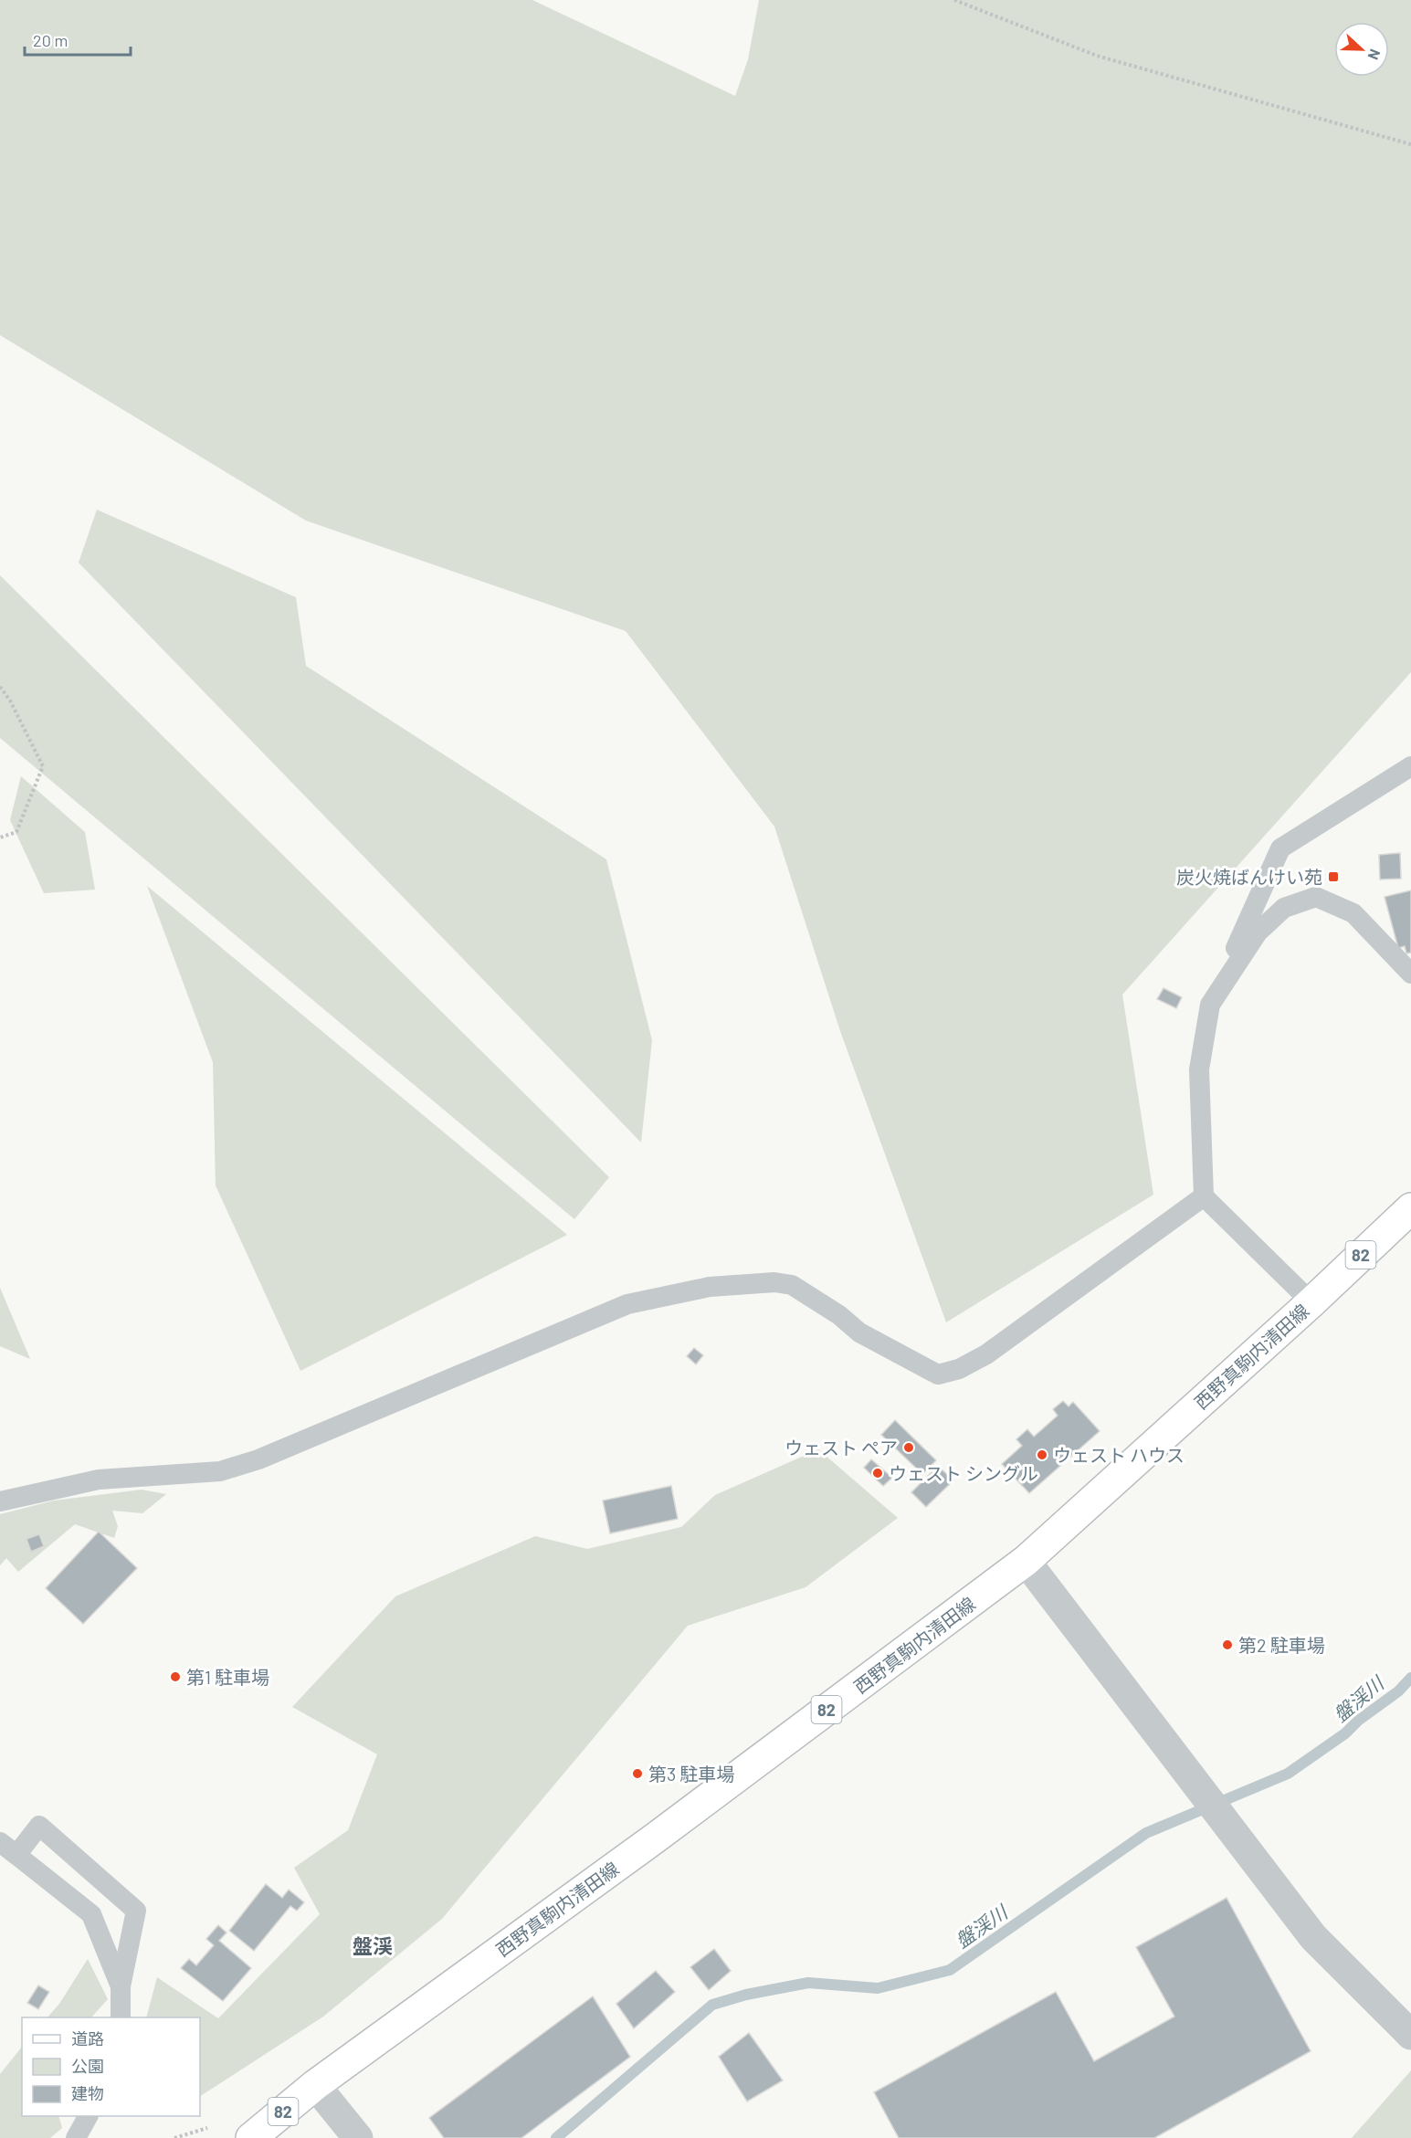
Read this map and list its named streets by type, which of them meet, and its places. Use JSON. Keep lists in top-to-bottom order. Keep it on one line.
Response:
{"streets":{"main road":["82","西野真駒内清田線"]},"districts":["盤渓"],"water":["盤渓川"],"places":{"transit":["炭火焼ばんけい苑"],"other":["ウェスト ペア","ウェスト ハウス","ウェスト シングル","第2 駐車場","第1 駐車場","第3 駐車場"]},"legend":["道路","公園","建物"],"scale_bar":"20 m","north":"right"}
